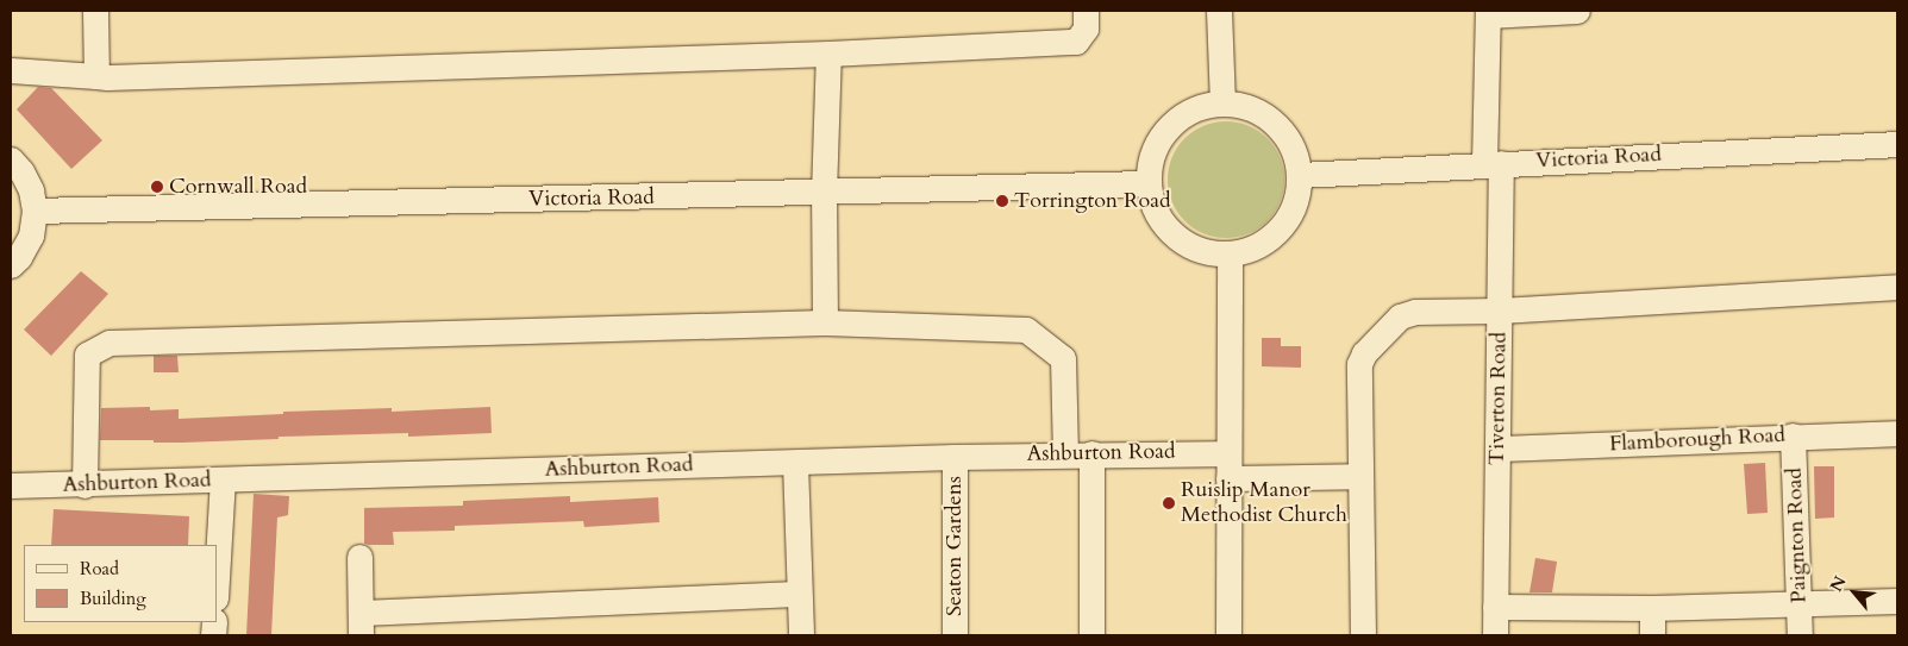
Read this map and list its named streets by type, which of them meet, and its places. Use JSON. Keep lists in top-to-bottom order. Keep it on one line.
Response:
{"streets":{"street":["Victoria Road","Tiverton Road","Flamborough Road","Ashburton Road","Paignton Road","Seaton Gardens"]},"crossings":[["Victoria Road","Tiverton Road"],["Tiverton Road","Flamborough Road"],["Flamborough Road","Paignton Road"],["Ashburton Road","Seaton Gardens"]],"places":["Cornwall Road","Torrington Road","Ruislip Manor Methodist Church"],"legend":["Road","Building"],"north":"top left"}
